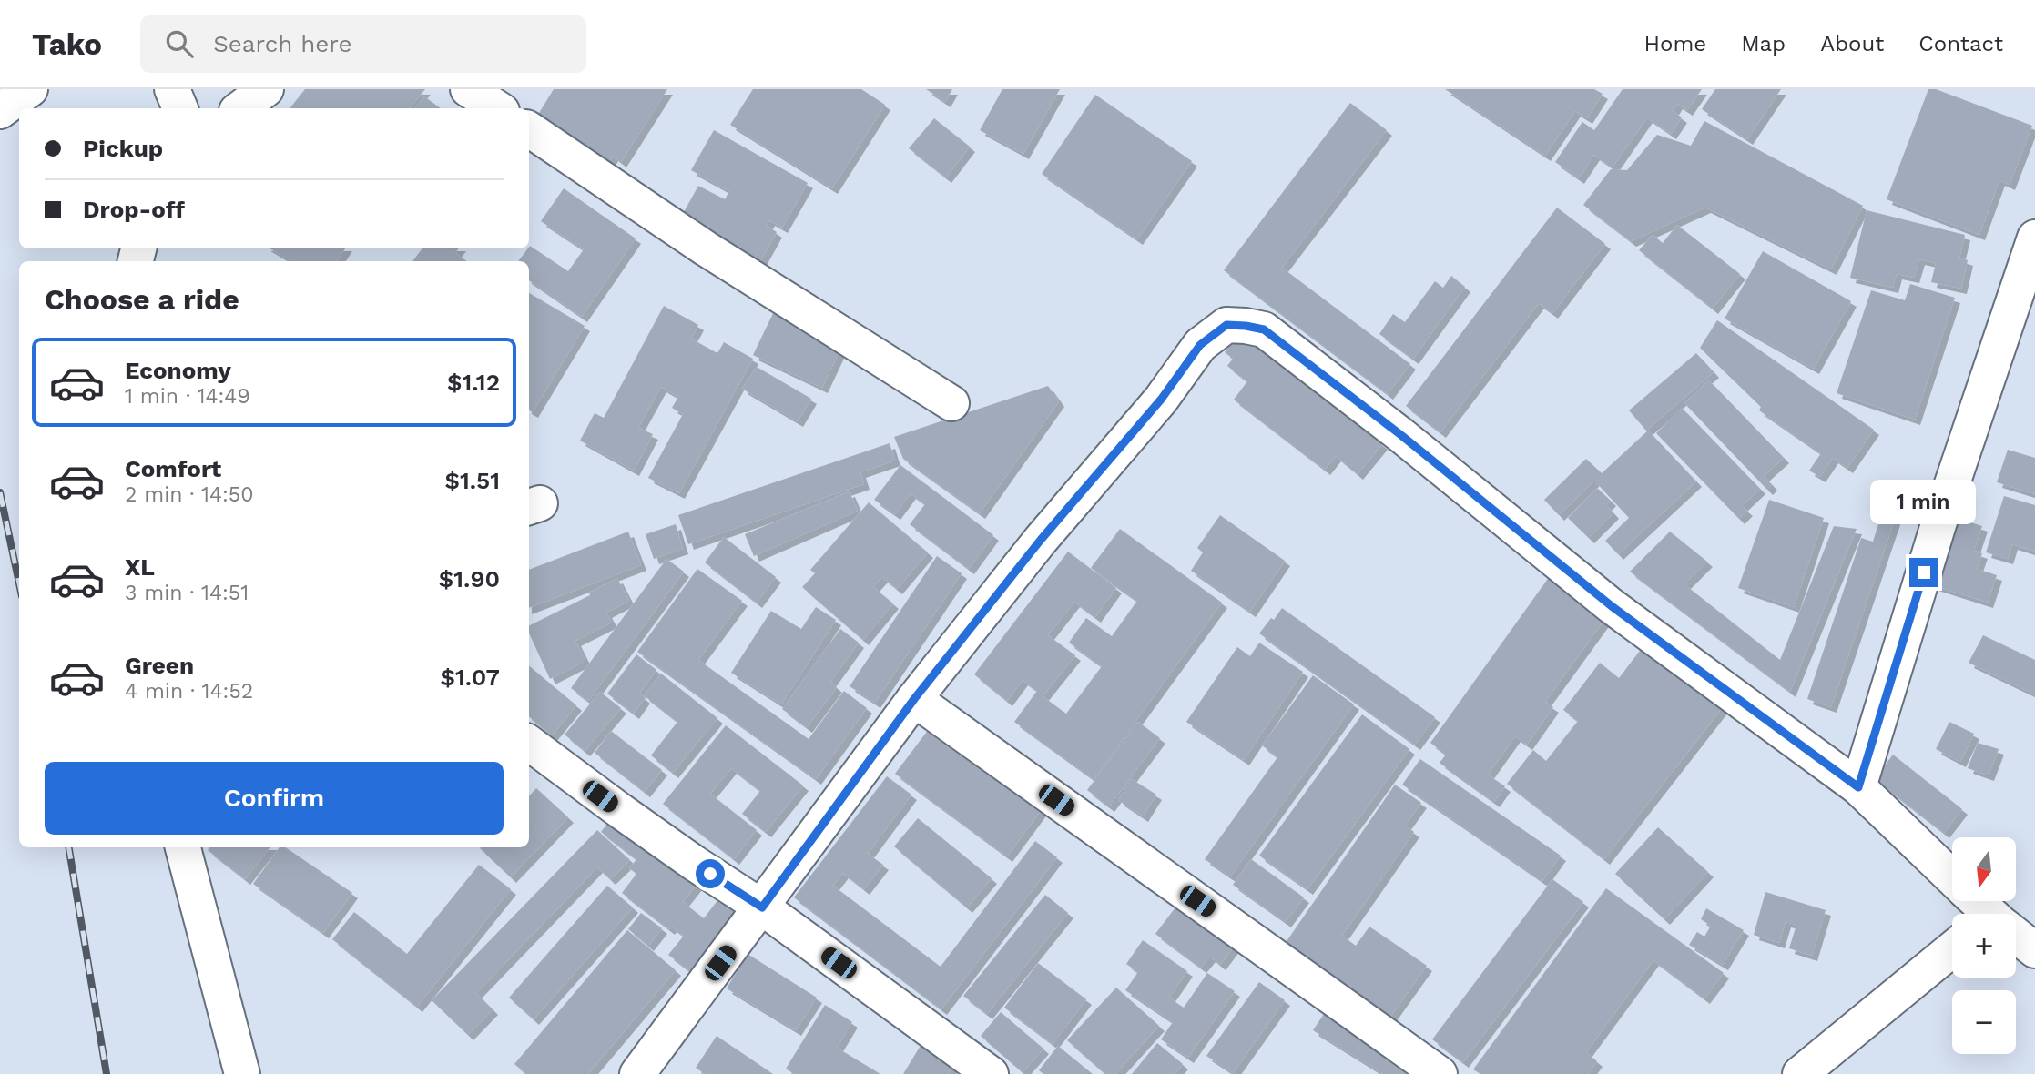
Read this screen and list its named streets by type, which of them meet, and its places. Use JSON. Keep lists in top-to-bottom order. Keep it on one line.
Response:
{"north":"bottom","page":{"header":"Tako","search":"Search here","nav":["Home","Map","About","Contact"],"banner":["Pickup","Drop-off"],"heading":"Choose a ride","list":[{"name":"Economy","note":"1 min · 14:49","value":"$1.12"},{"name":"Comfort","note":"2 min · 14:50","value":"$1.51"},{"name":"XL","note":"3 min · 14:51","value":"$1.90"},{"name":"Green","note":"4 min · 14:52","value":"$1.07"}],"bubble":"1 min","buttons":"Confirm","map_buttons":["+","−"]}}
